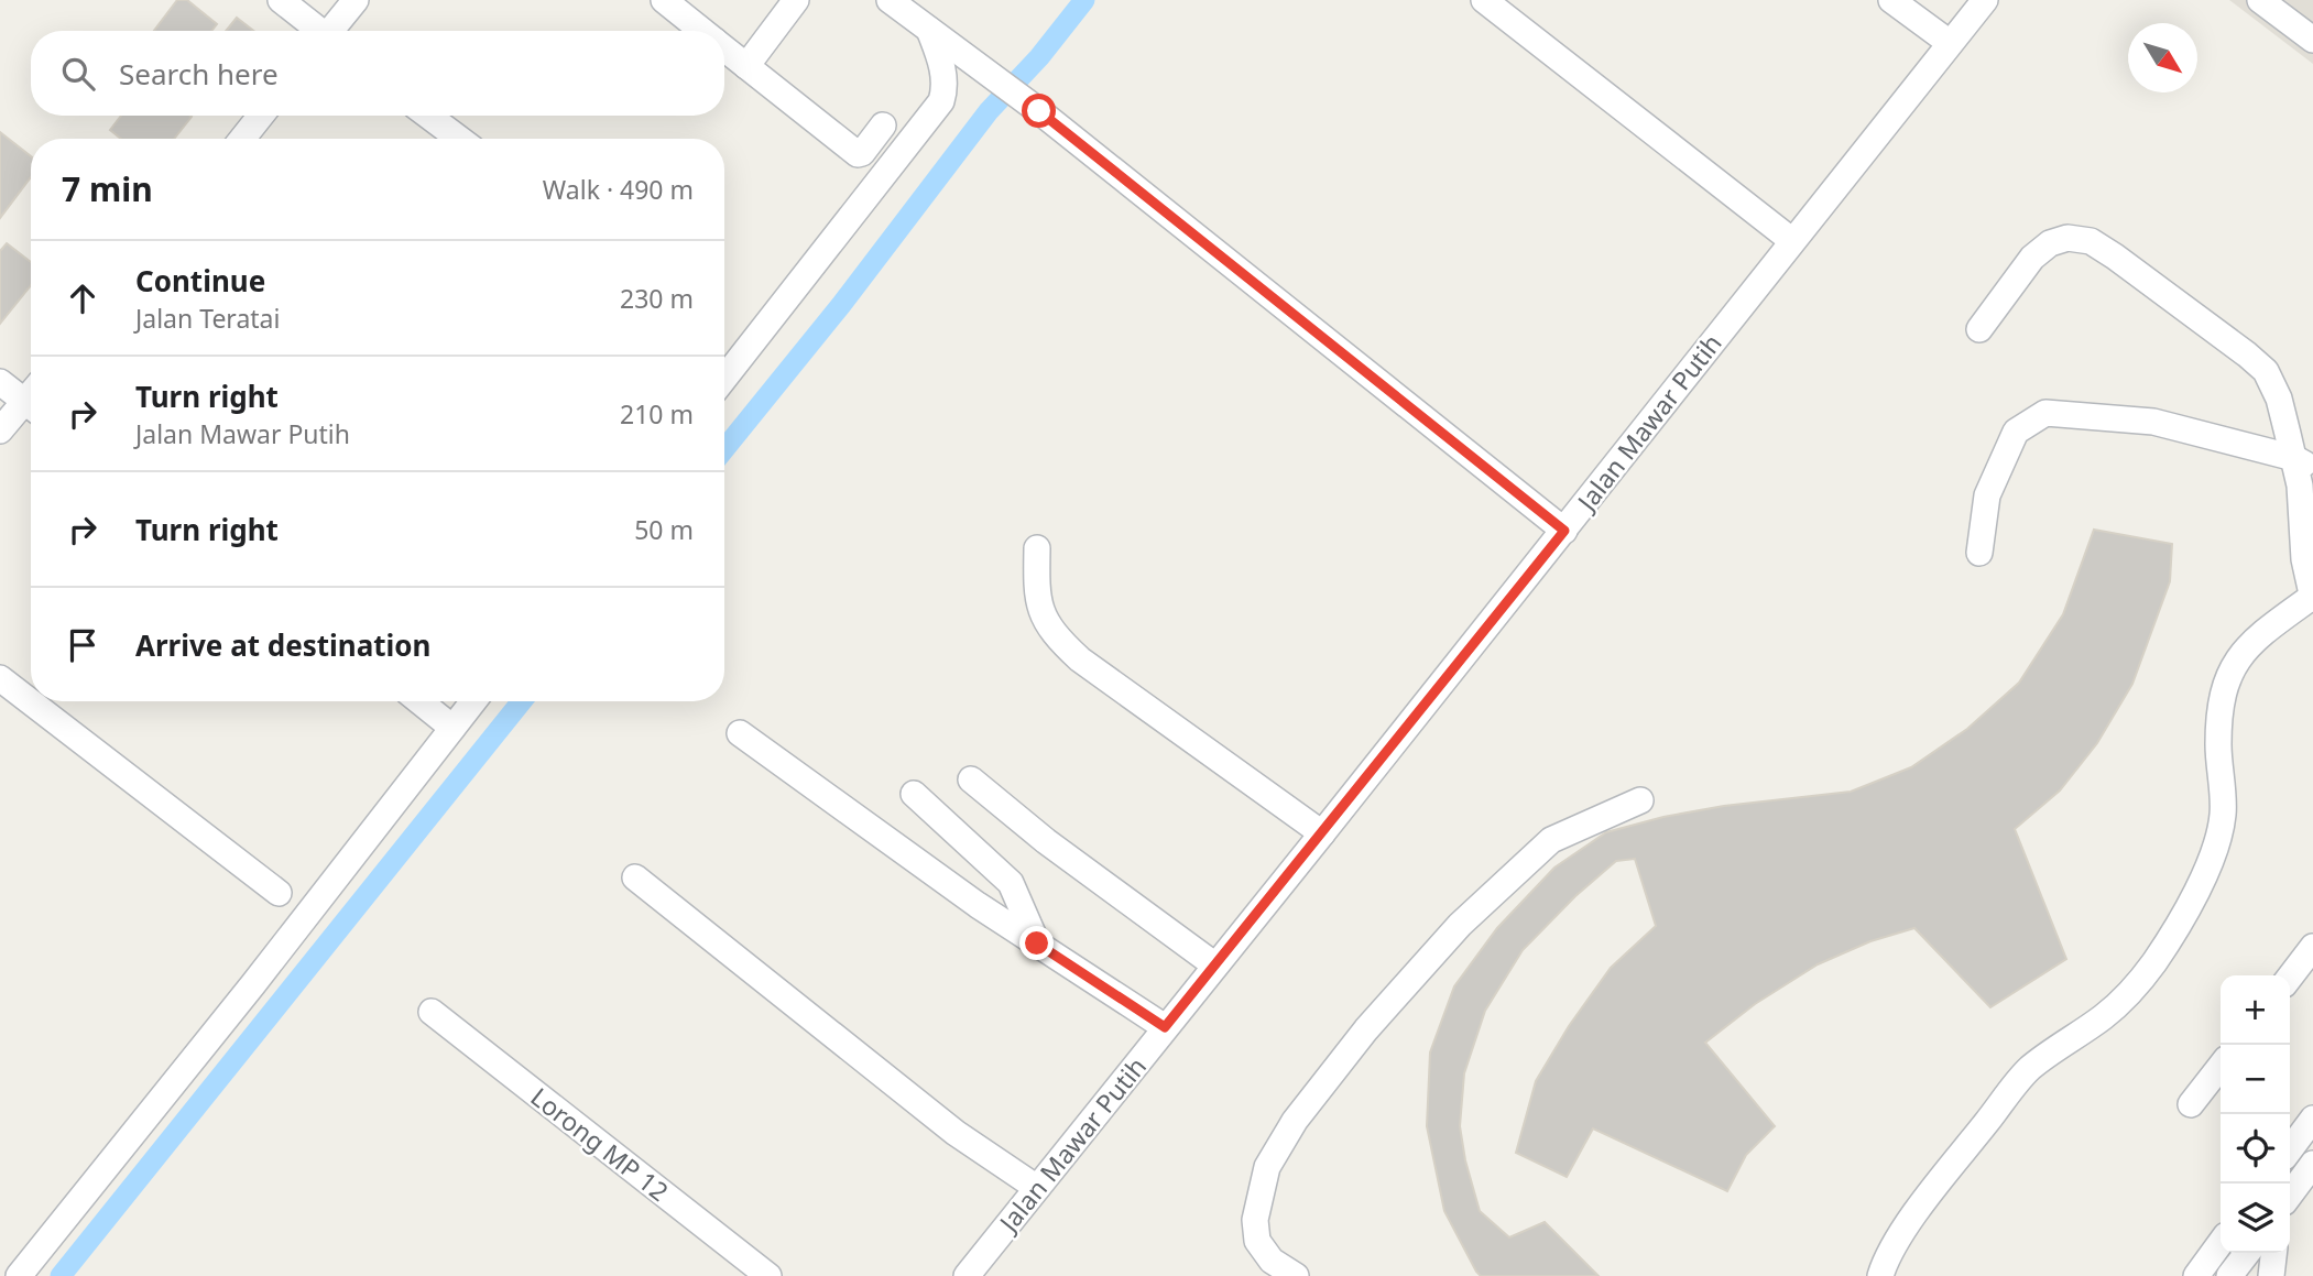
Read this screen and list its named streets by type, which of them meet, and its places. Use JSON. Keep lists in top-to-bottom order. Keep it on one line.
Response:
{"streets":{"street":["Jalan Mawar Putih","Lorong MP 12"]},"north":"bottom right","page":{"search":"Search here","heading":["7 min","Walk · 490 m"],"list":[["Continue","Jalan Teratai","230 m"],["Turn right","Jalan Mawar Putih","210 m"],["Turn right","50 m"],"Arrive at destination"],"map_buttons":["+","−"]}}
